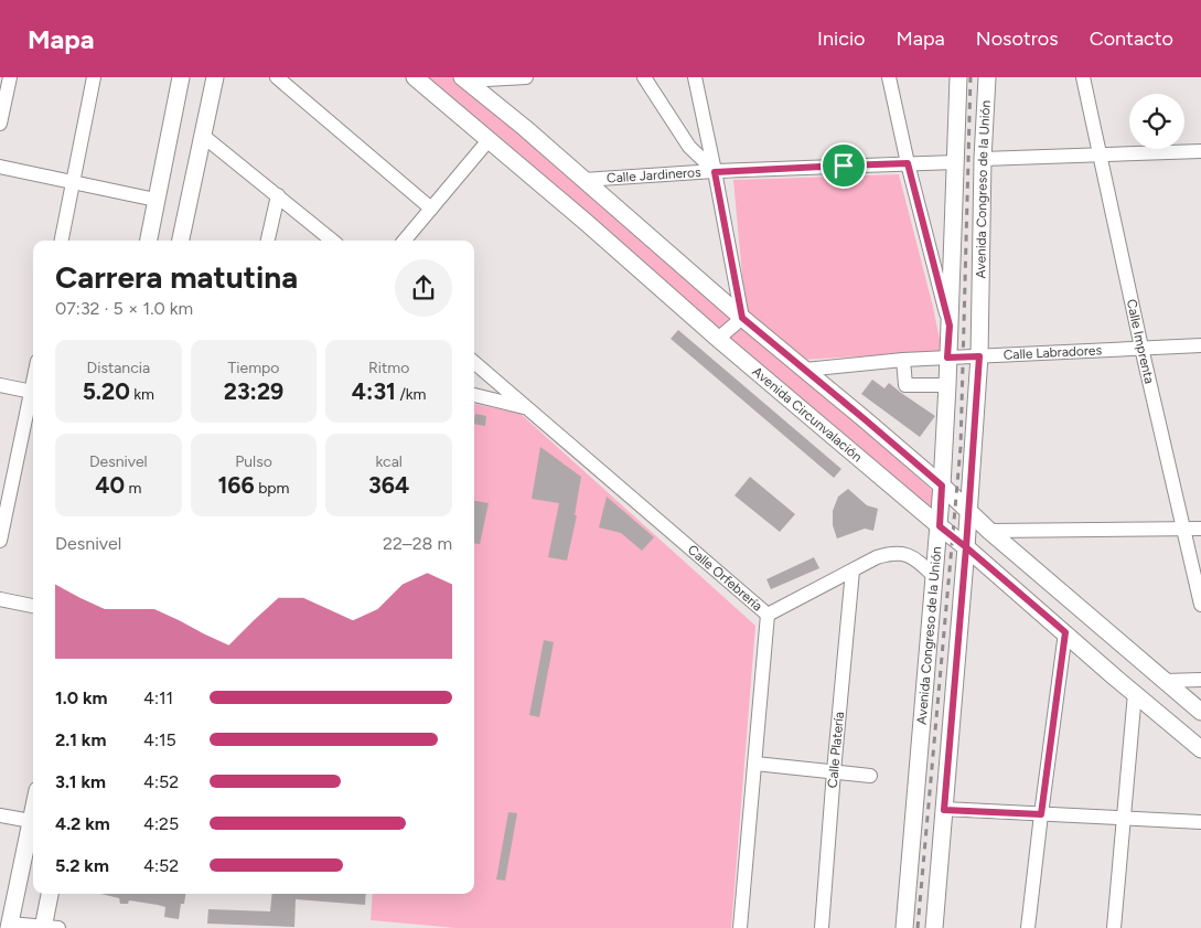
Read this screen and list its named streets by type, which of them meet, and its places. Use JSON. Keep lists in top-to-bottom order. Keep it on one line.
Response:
{"streets":{"main road":["Avenida Congreso de la Unión","Avenida Circunvalación"],"street":["Calle Jardineros","Calle Imprenta","Calle Labradores","Calle Orfebrería","Calle Platería"]},"crossings":[["Calle Jardineros","Avenida Congreso de la Unión"],["Avenida Congreso de la Unión","Calle Labradores"],["Avenida Congreso de la Unión","Avenida Circunvalación"],["Calle Imprenta","Calle Labradores"]],"page":{"header":"Mapa","nav":["Inicio","Mapa","Nosotros","Contacto"],"heading":["Carrera matutina","07:32 · 5 × 1.0 km"],"stats":[["Distancia","5.20 km"],["Tiempo","23:29"],["Ritmo","4:31 /km"],["Desnivel","40 m"],["Pulso","166 bpm"],["kcal","364"]],"chart":["Desnivel","22–28 m"],"list":[{"name":"1.0 km","note":"4:11"},{"name":"2.1 km","note":"4:15"},{"name":"3.1 km","note":"4:52"},{"name":"4.2 km","note":"4:25"},{"name":"5.2 km","note":"4:52"}]}}
